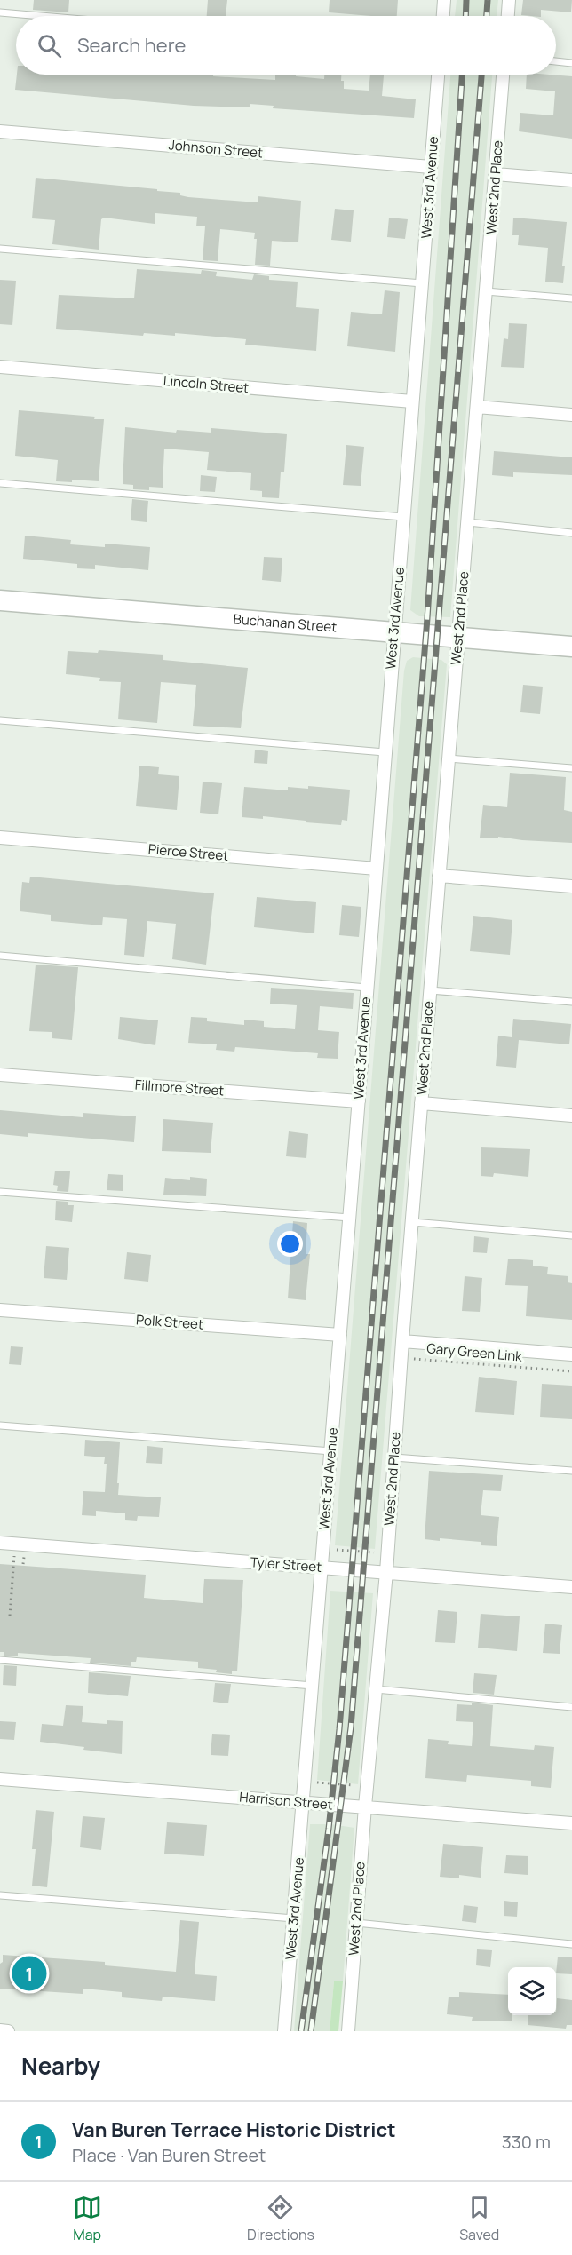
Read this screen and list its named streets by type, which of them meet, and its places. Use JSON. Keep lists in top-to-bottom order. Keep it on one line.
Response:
{"streets":{"main road":["Buchanan Street"],"street":["Johnson Street","West 3rd Avenue","West 2nd Place","Lincoln Street","Pierce Street","Fillmore Street","Polk Street","Tyler Street","Harrison Street"],"path":["Gary Green Link"]},"crossings":[["Johnson Street","West 3rd Avenue"],["West 3rd Avenue","Lincoln Street"],["West 3rd Avenue","Buchanan Street"],["West 3rd Avenue","Pierce Street"],["West 3rd Avenue","Fillmore Street"],["West 3rd Avenue","Polk Street"],["West 3rd Avenue","Tyler Street"],["West 3rd Avenue","Harrison Street"],["West 2nd Place","Buchanan Street"],["West 2nd Place","Tyler Street"],["West 2nd Place","Harrison Street"]],"page":{"search":"Search here","pins":"1","heading":"Nearby","list":[{"mark":"1","name":"Van Buren Terrace Historic District","note":"Place · Van Buren Street","value":"330 m"}],"nav":["Map","Directions","Saved"]}}
